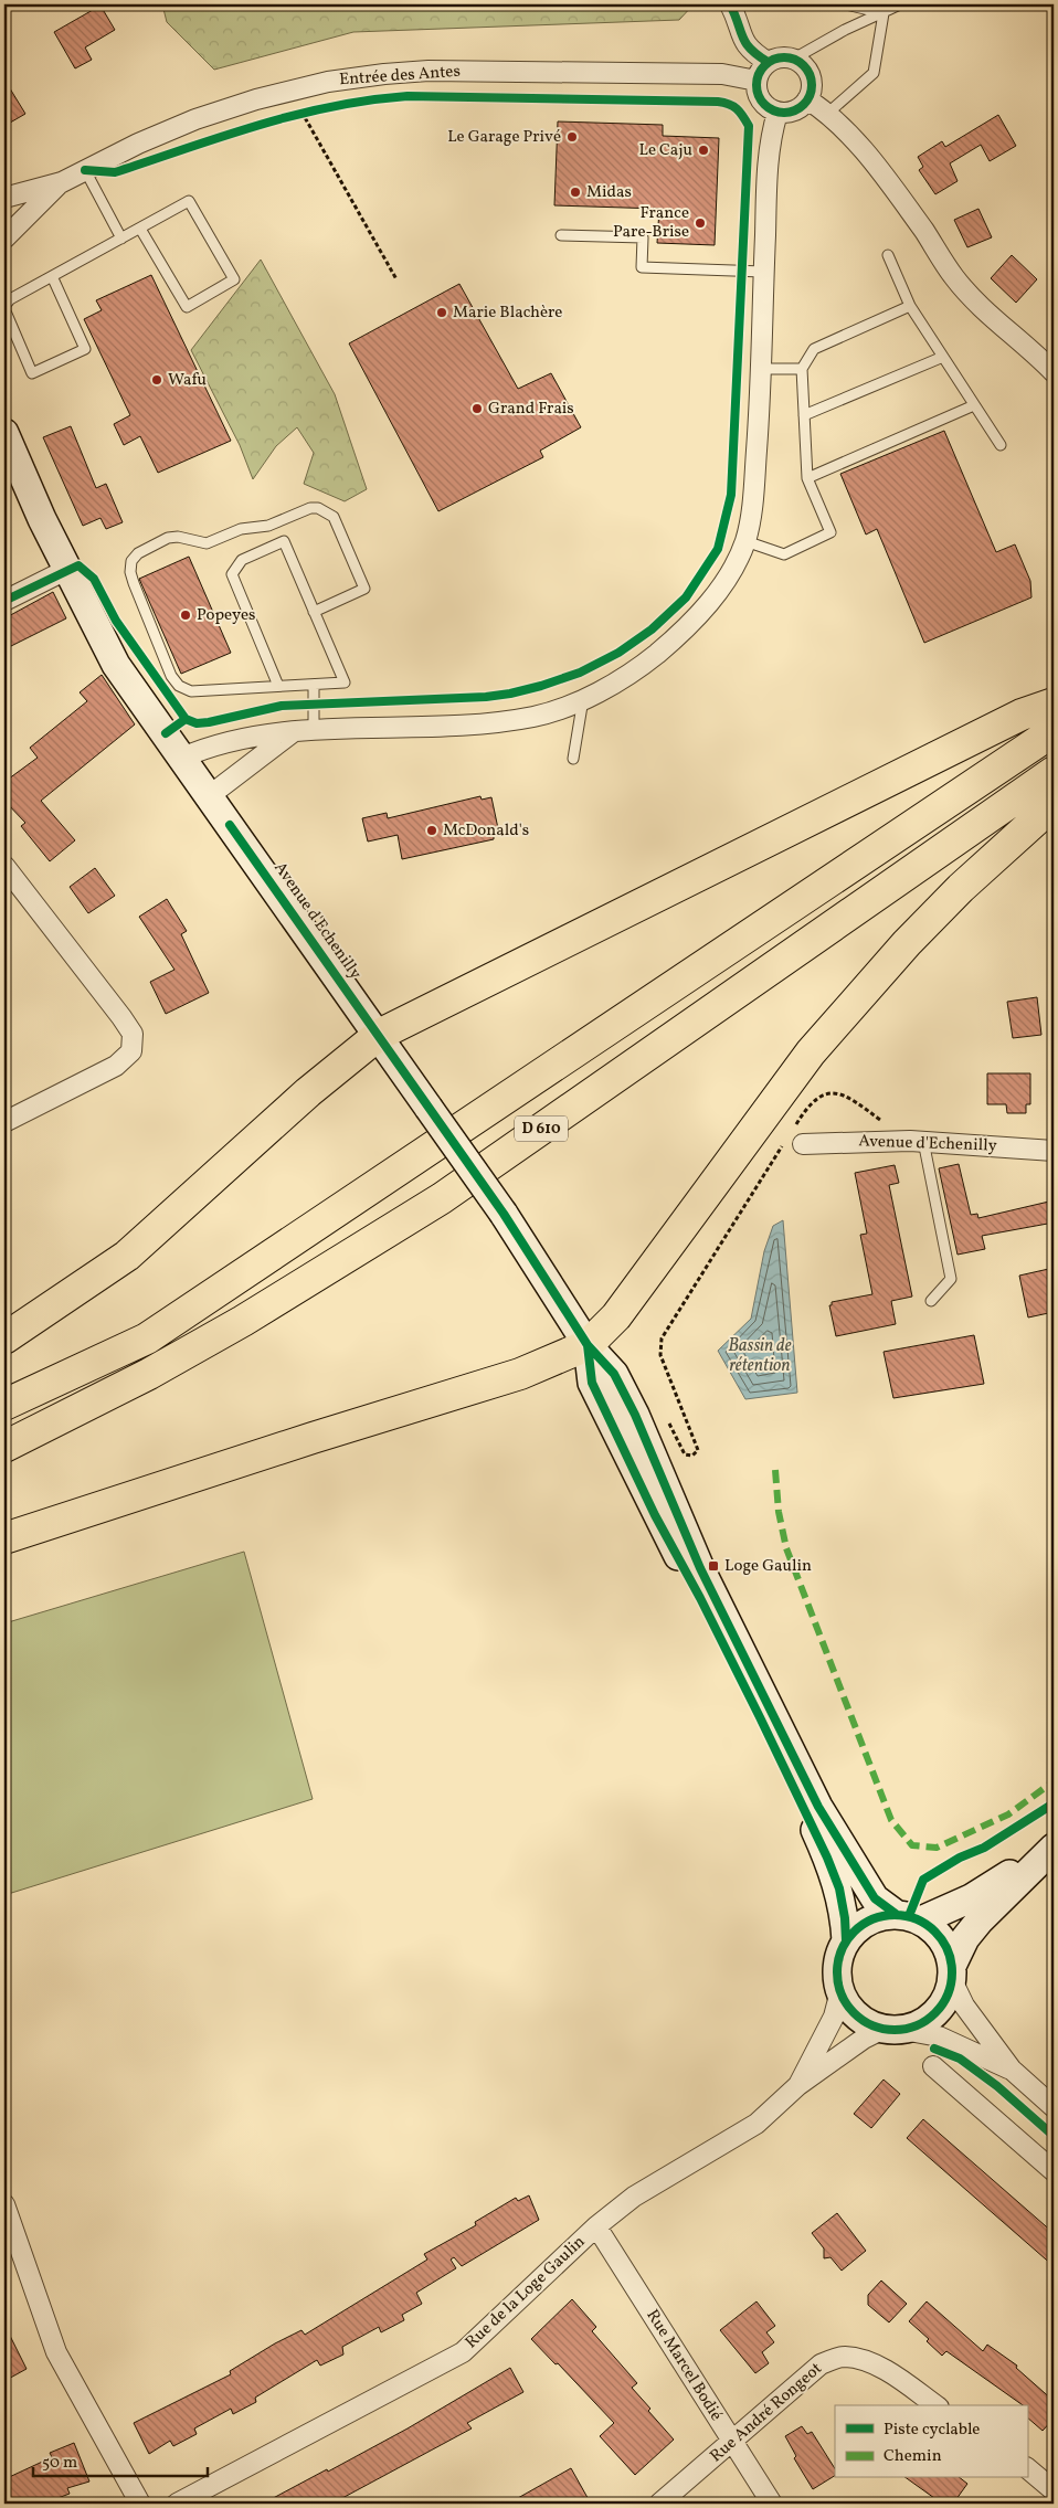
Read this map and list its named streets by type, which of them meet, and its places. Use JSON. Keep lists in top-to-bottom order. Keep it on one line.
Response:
{"streets":{"highway":["D 610"],"street":["Entrée des Antes","Avenue d'Echenilly","Rue de la Loge Gaulin","Rue Marcel Bodié","Rue André Rongeot"]},"crossings":[["Avenue d'Echenilly","Rue de la Loge Gaulin"],["Rue de la Loge Gaulin","Rue Marcel Bodié"],["Rue Marcel Bodié","Rue André Rongeot"]],"water":["Bassin de rétention"],"places":{"other":["Le Garage Privé","Le Caju","Midas","France Pare-Brise","Marie Blachère","Wafu","Grand Frais","Popeyes","McDonald's"],"transit":["Loge Gaulin"]},"legend":["Piste cyclable","Chemin"],"scale_bar":"50 m"}
